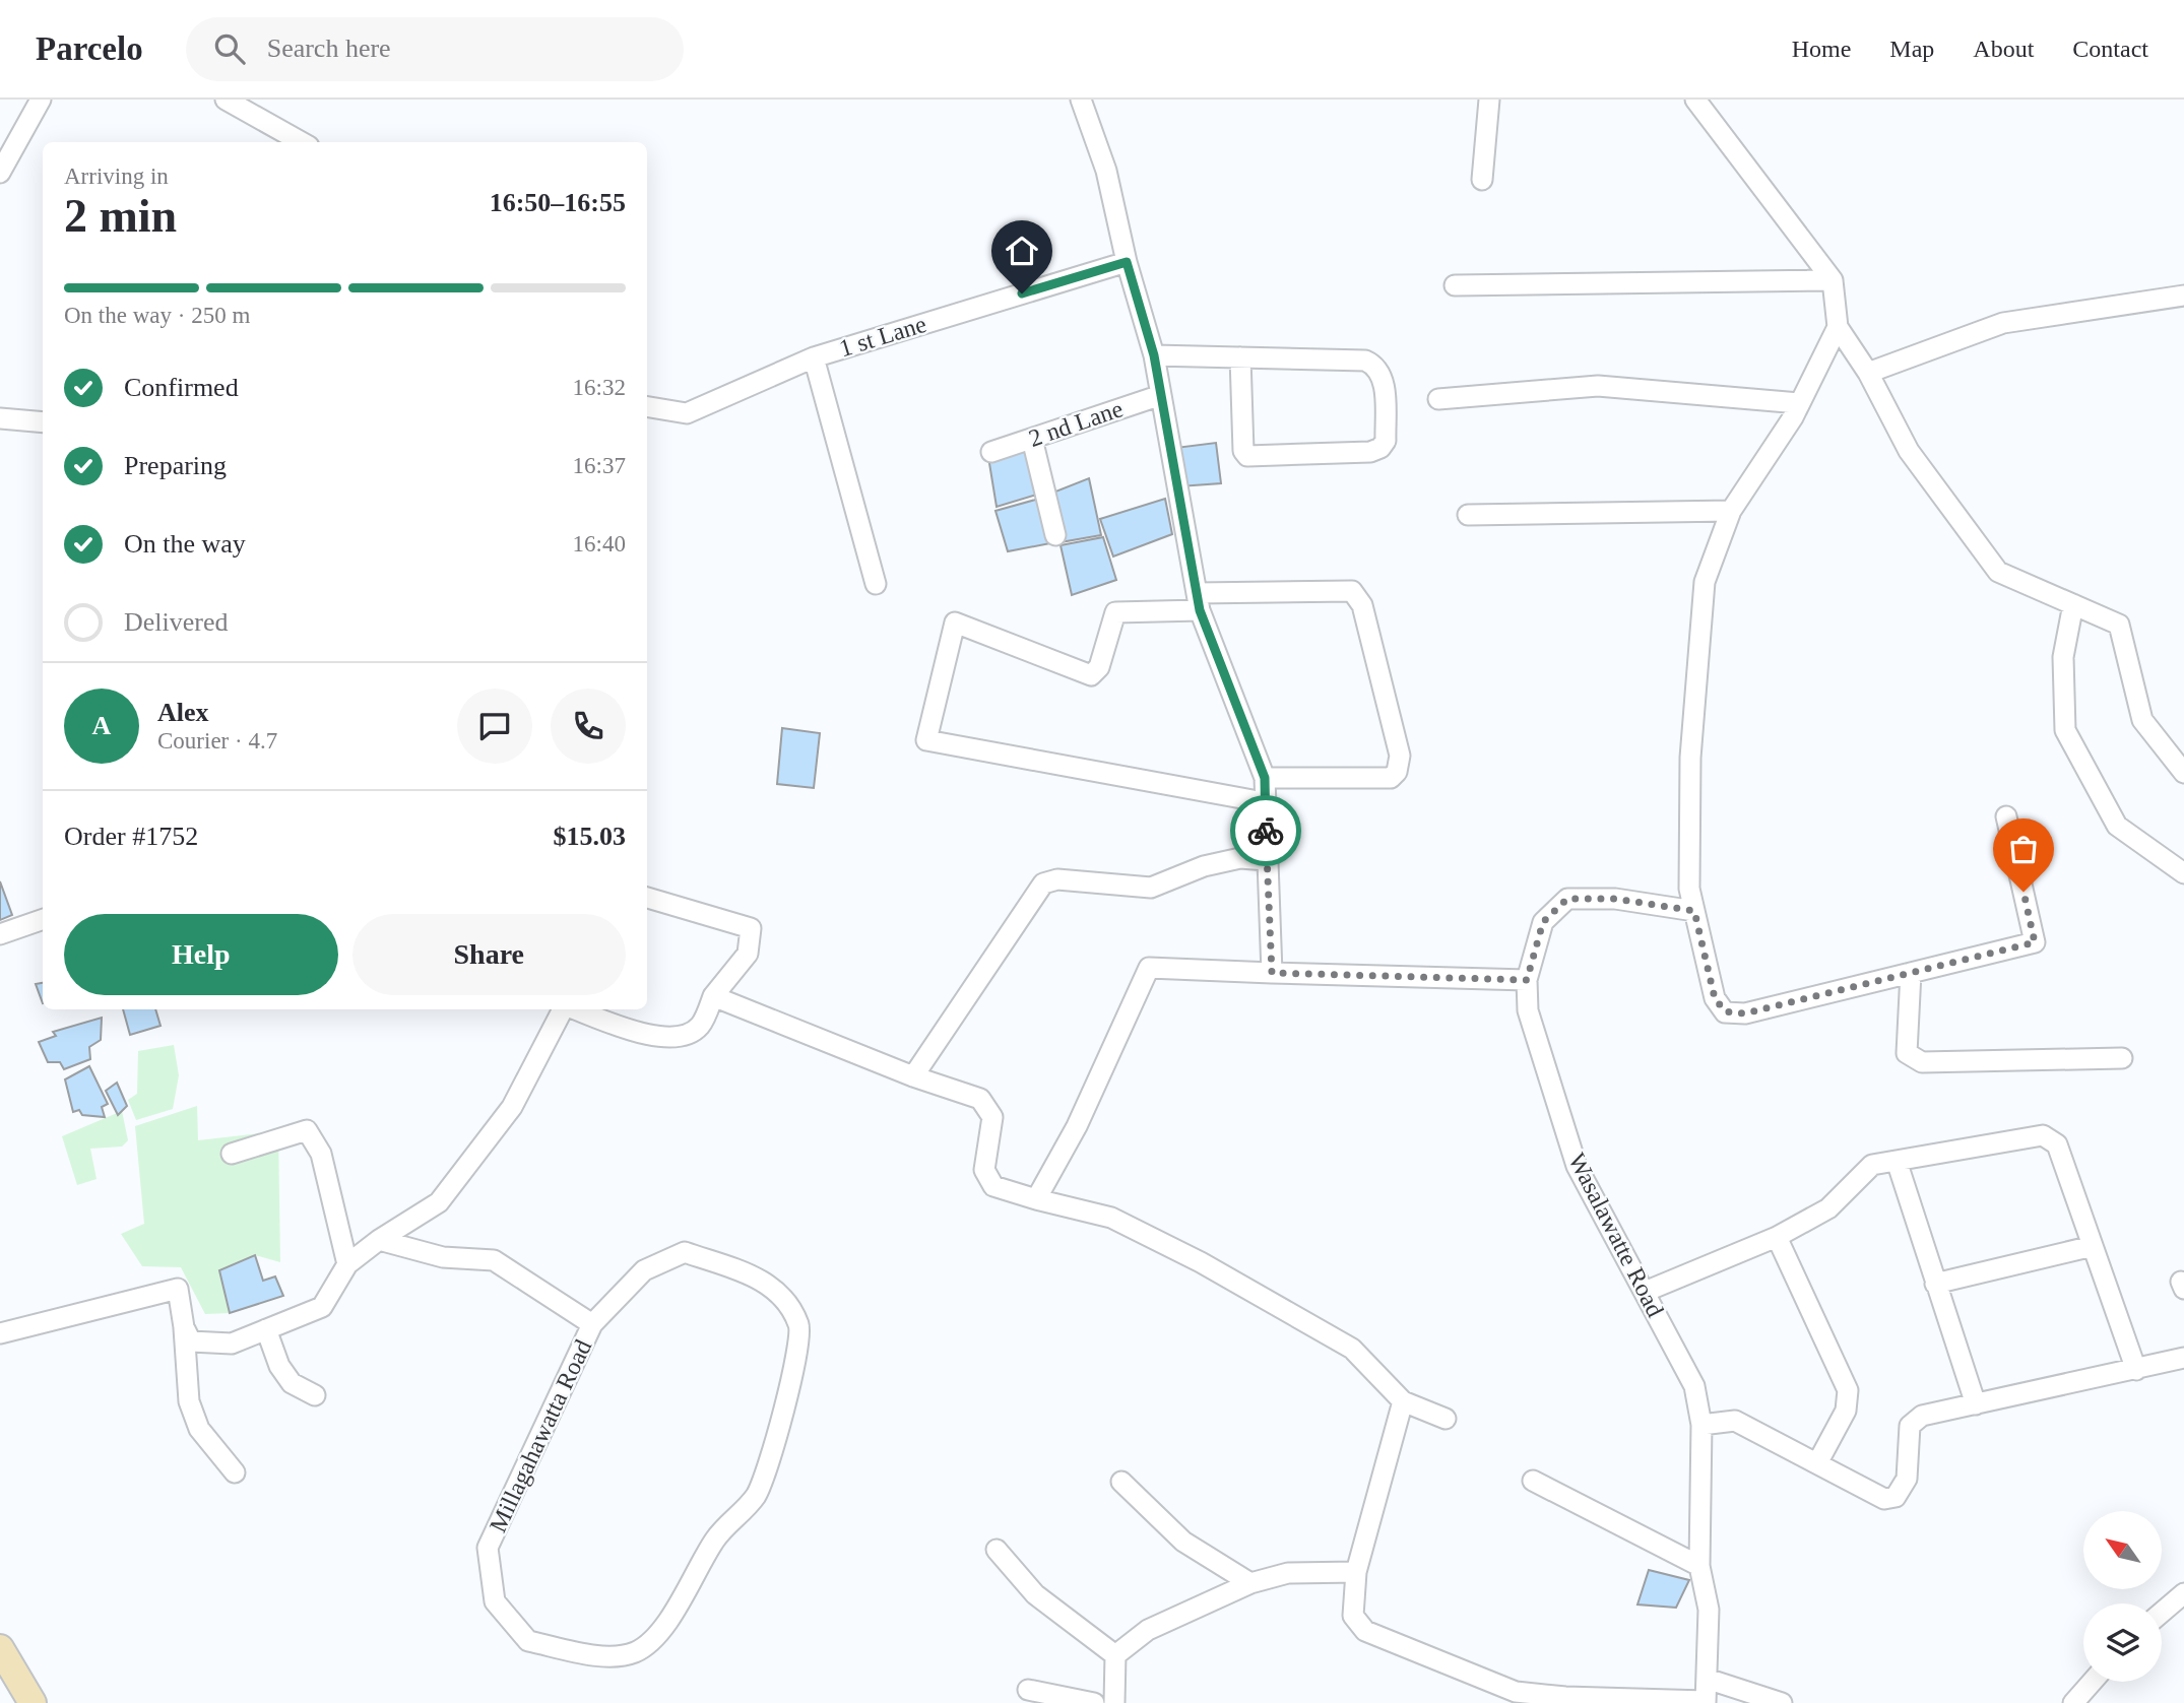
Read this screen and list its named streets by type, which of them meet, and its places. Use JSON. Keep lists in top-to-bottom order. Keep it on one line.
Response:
{"streets":{"street":["1 st Lane","2 nd Lane","Wasalawatte Road","Millagahawatta Road"]},"north":"top left","page":{"header":"Parcelo","search":"Search here","nav":["Home","Map","About","Contact"],"heading":["2 min","Arriving in","16:50–16:55"],"panel":["Alex","Courier · 4.7","Order #1752","$15.03"],"bar":"On the way · 250 m","list":[["Confirmed","16:32"],["Preparing","16:37"],["On the way","16:40"],"Delivered"],"round":"A","buttons":["Help","Share"]}}
